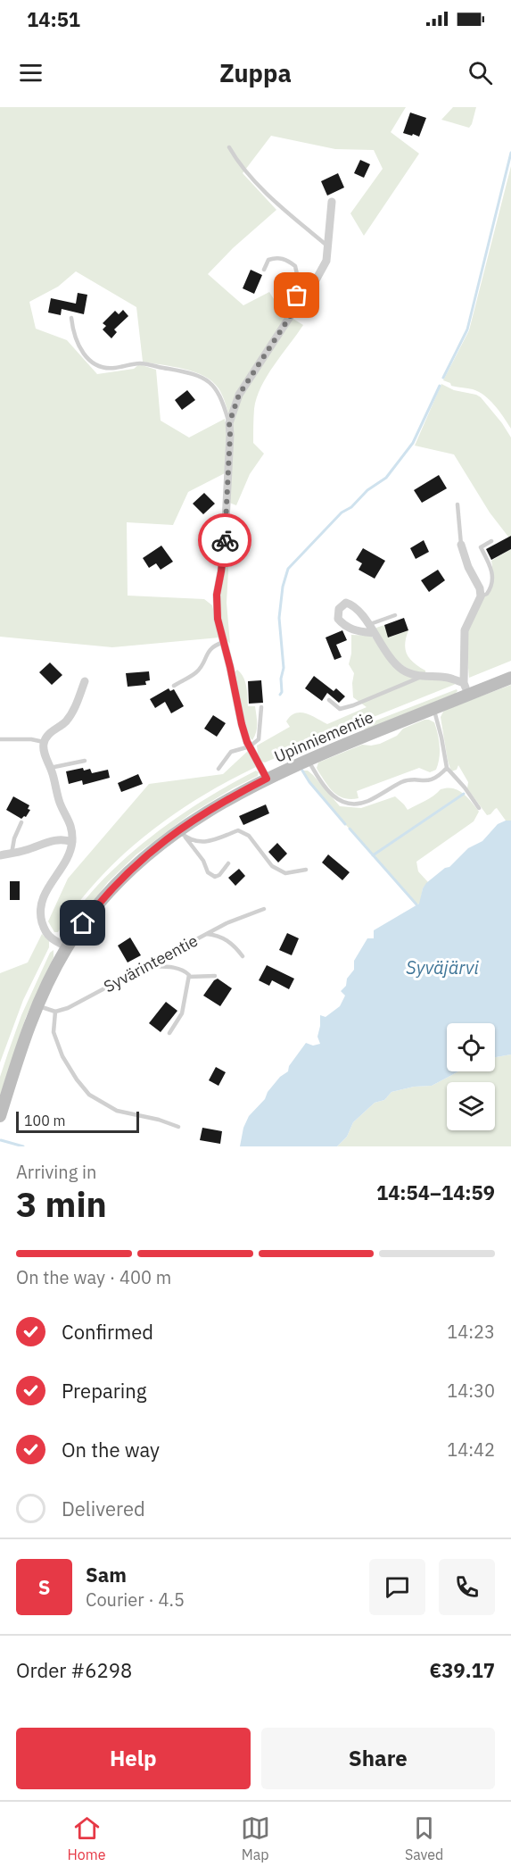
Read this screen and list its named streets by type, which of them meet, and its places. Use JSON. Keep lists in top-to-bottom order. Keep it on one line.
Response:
{"streets":{"main road":["Upinniementie"],"lane":["Syvärinteentie"]},"water":["Syväjärvi"],"scale_bar":"100 m","page":{"status":"14:51","header":"Zuppa","scale":"100 m","heading":["3 min","Arriving in","14:54–14:59"],"panel":["Sam","Courier · 4.5","Order #6298","€39.17"],"bar":"On the way · 400 m","list":[["Confirmed","14:23"],["Preparing","14:30"],["On the way","14:42"],"Delivered"],"round":"S","buttons":["Help","Share"],"tabs":["Home","Map","Saved"]}}
